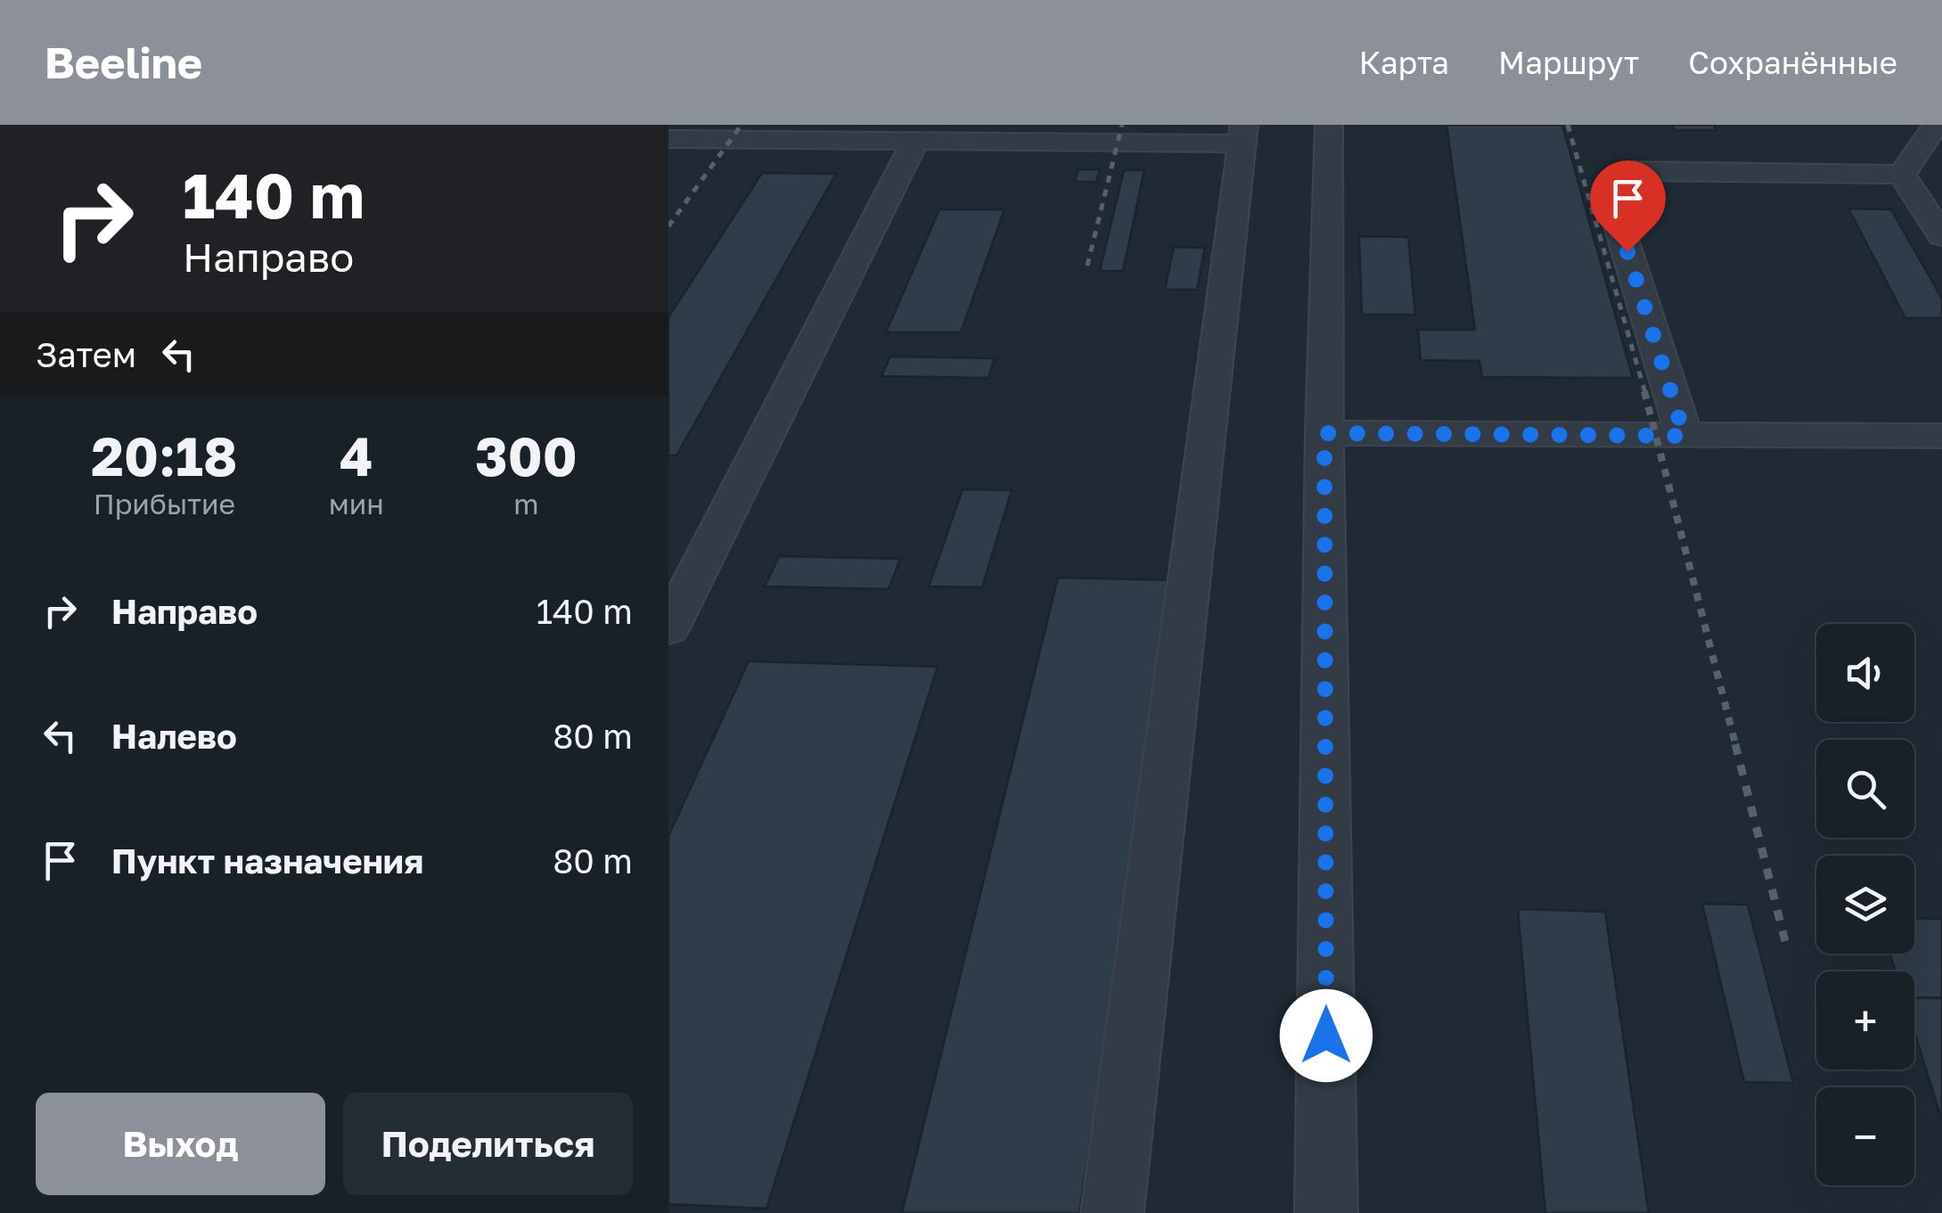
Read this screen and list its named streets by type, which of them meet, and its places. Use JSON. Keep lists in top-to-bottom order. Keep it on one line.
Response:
{"page":{"header":"Beeline","nav":["Карта","Маршрут","Сохранённые"],"turn":["140 m","Направо"],"then":"Затем","eta":["20:18","Прибытие","4","мин","300","m"],"list":[{"name":"Направо","value":"140 m"},{"name":"Налево","value":"80 m"},{"name":"Пункт назначения","value":"80 m"}],"map_buttons":["+","−"],"buttons":["Выход","Поделиться"]}}
